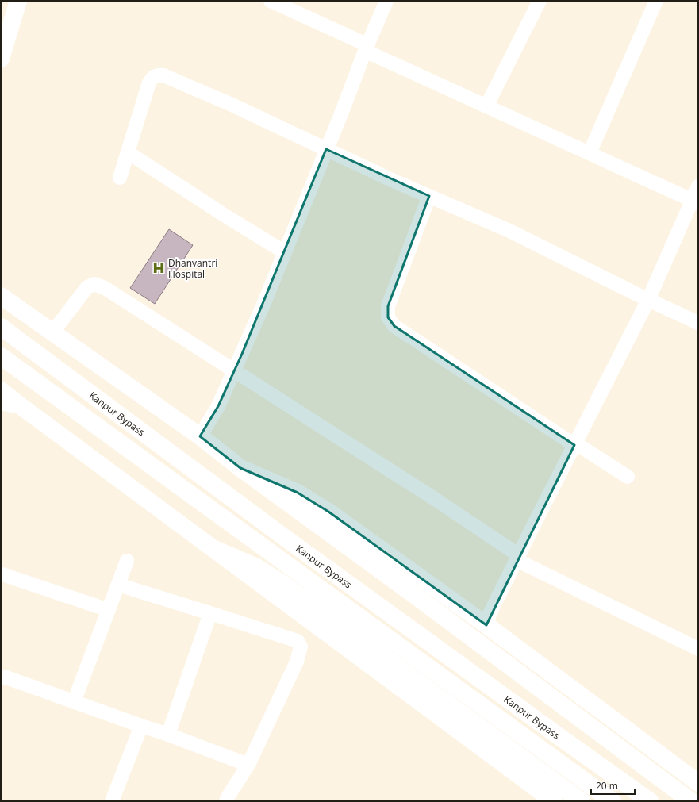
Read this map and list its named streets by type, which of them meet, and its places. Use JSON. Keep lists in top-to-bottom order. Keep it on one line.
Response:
{"streets":{"main road":["Kanpur Bypass"]},"places":{"hospital":["Dhanvantri Hospital"]},"scale_bar":"20 m"}
